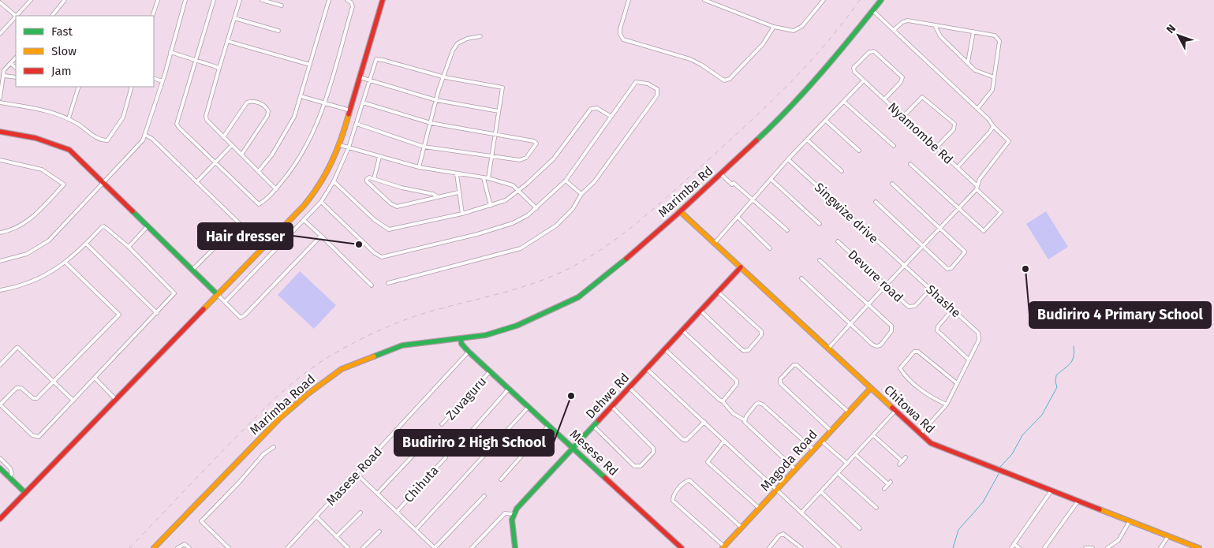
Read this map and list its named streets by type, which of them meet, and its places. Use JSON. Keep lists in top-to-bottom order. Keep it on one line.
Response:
{"streets":{"street":["Nyamombe Rd","Marimba Rd","Singwize drive","Devure road","Shashe","Dehwe Rd","Zuvaguru","Marimba Road","Chitowa Rd","Mesese Rd","Magoda Road","Masese Road","Chihuta"]},"crossings":[["Marimba Rd","Marimba Road"],["Marimba Rd","Chitowa Rd"],["Marimba Rd","Mesese Rd"],["Singwize drive","Shashe"],["Devure road","Shashe"],["Dehwe Rd","Chitowa Rd"],["Dehwe Rd","Mesese Rd"],["Zuvaguru","Mesese Rd"],["Marimba Road","Mesese Rd"],["Chitowa Rd","Magoda Road"],["Mesese Rd","Masese Road"]],"places":["Hair dresser","Budiriro 4 Primary School","Budiriro 2 High School"],"legend":["Fast","Slow","Jam"],"north":"top left"}
